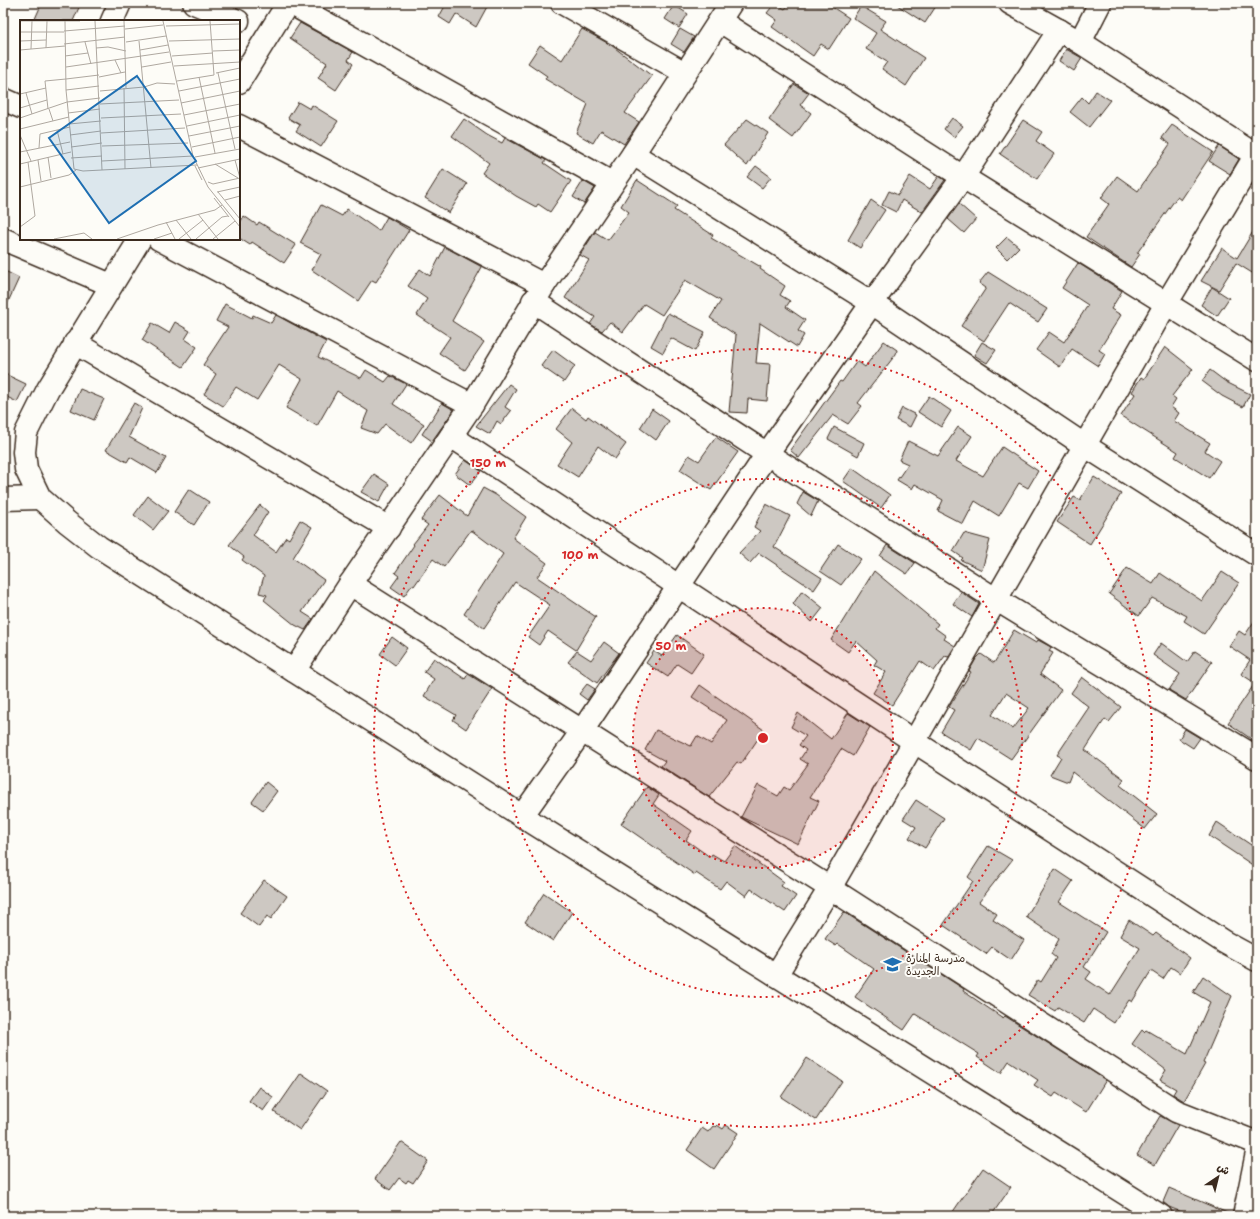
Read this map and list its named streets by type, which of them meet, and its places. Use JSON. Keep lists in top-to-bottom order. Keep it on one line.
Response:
{"places":{"school or university":["مدرسة المنارة الجديدة"]},"north":"top right","rings":["150 m","100 m","50 m"]}
